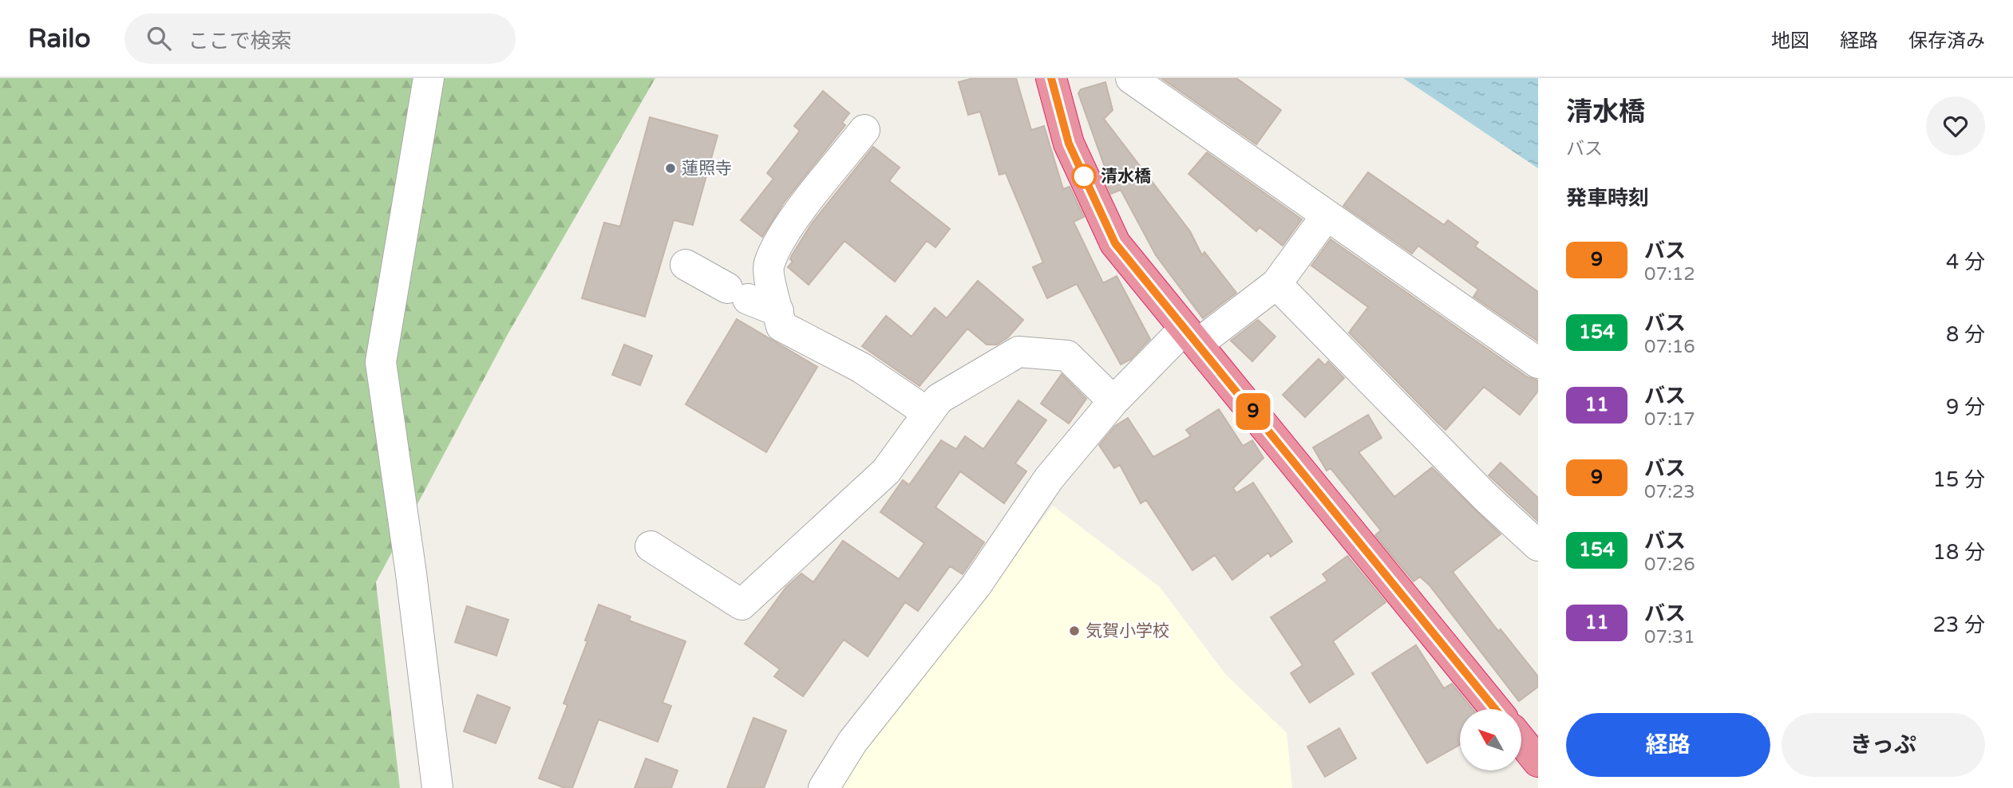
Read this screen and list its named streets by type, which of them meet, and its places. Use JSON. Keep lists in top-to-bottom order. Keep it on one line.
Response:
{"places":["蓮照寺","清水橋","気賀小学校"],"lines":["bus line 9"],"north":"top left","page":{"header":"Railo","search":"ここで検索","nav":["地図","経路","保存済み"],"on_map":"9","heading":[["清水橋","バス"],"発車時刻"],"list":[{"mark":"9","name":"バス","note":"07:12","value":"4 分"},{"mark":"154","name":"バス","note":"07:16","value":"8 分"},{"mark":"11","name":"バス","note":"07:17","value":"9 分"},{"mark":"9","name":"バス","note":"07:23","value":"15 分"},{"mark":"154","name":"バス","note":"07:26","value":"18 分"},{"mark":"11","name":"バス","note":"07:31","value":"23 分"}],"buttons":["経路","きっぷ"]}}
